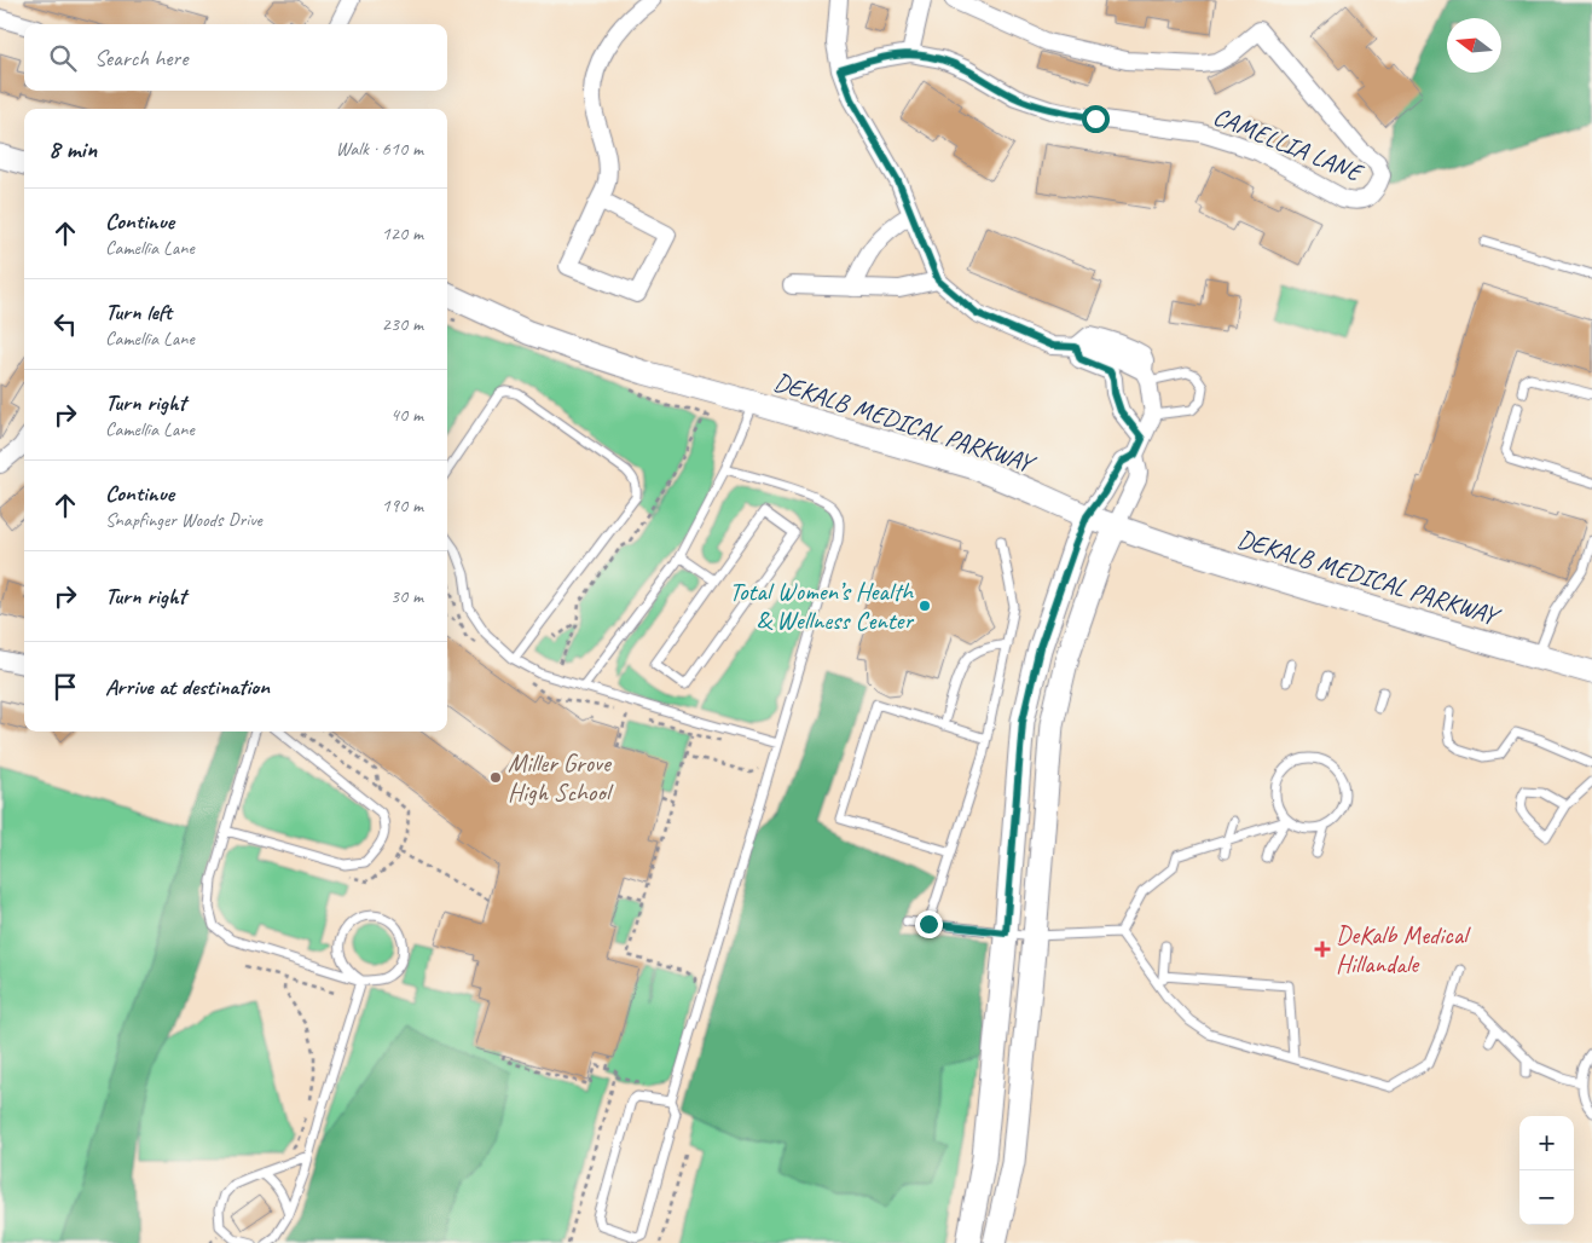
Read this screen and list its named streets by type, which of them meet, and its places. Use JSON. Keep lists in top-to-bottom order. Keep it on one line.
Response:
{"streets":{"main road":["DEKALB MEDICAL PARKWAY"],"street":["CAMELLIA LANE"]},"places":{"other":["Total Women’s Health & Wellness Center","Miller Grove High School"],"health":["DeKalb Medical Hillandale"]},"north":"left","page":{"search":"Search here","heading":["8 min","Walk · 610 m"],"list":[["Continue","Camellia Lane","120 m"],["Turn left","Camellia Lane","230 m"],["Turn right","Camellia Lane","40 m"],["Continue","Snapfinger Woods Drive","190 m"],["Turn right","30 m"],"Arrive at destination"],"map_buttons":["+","−"]}}
